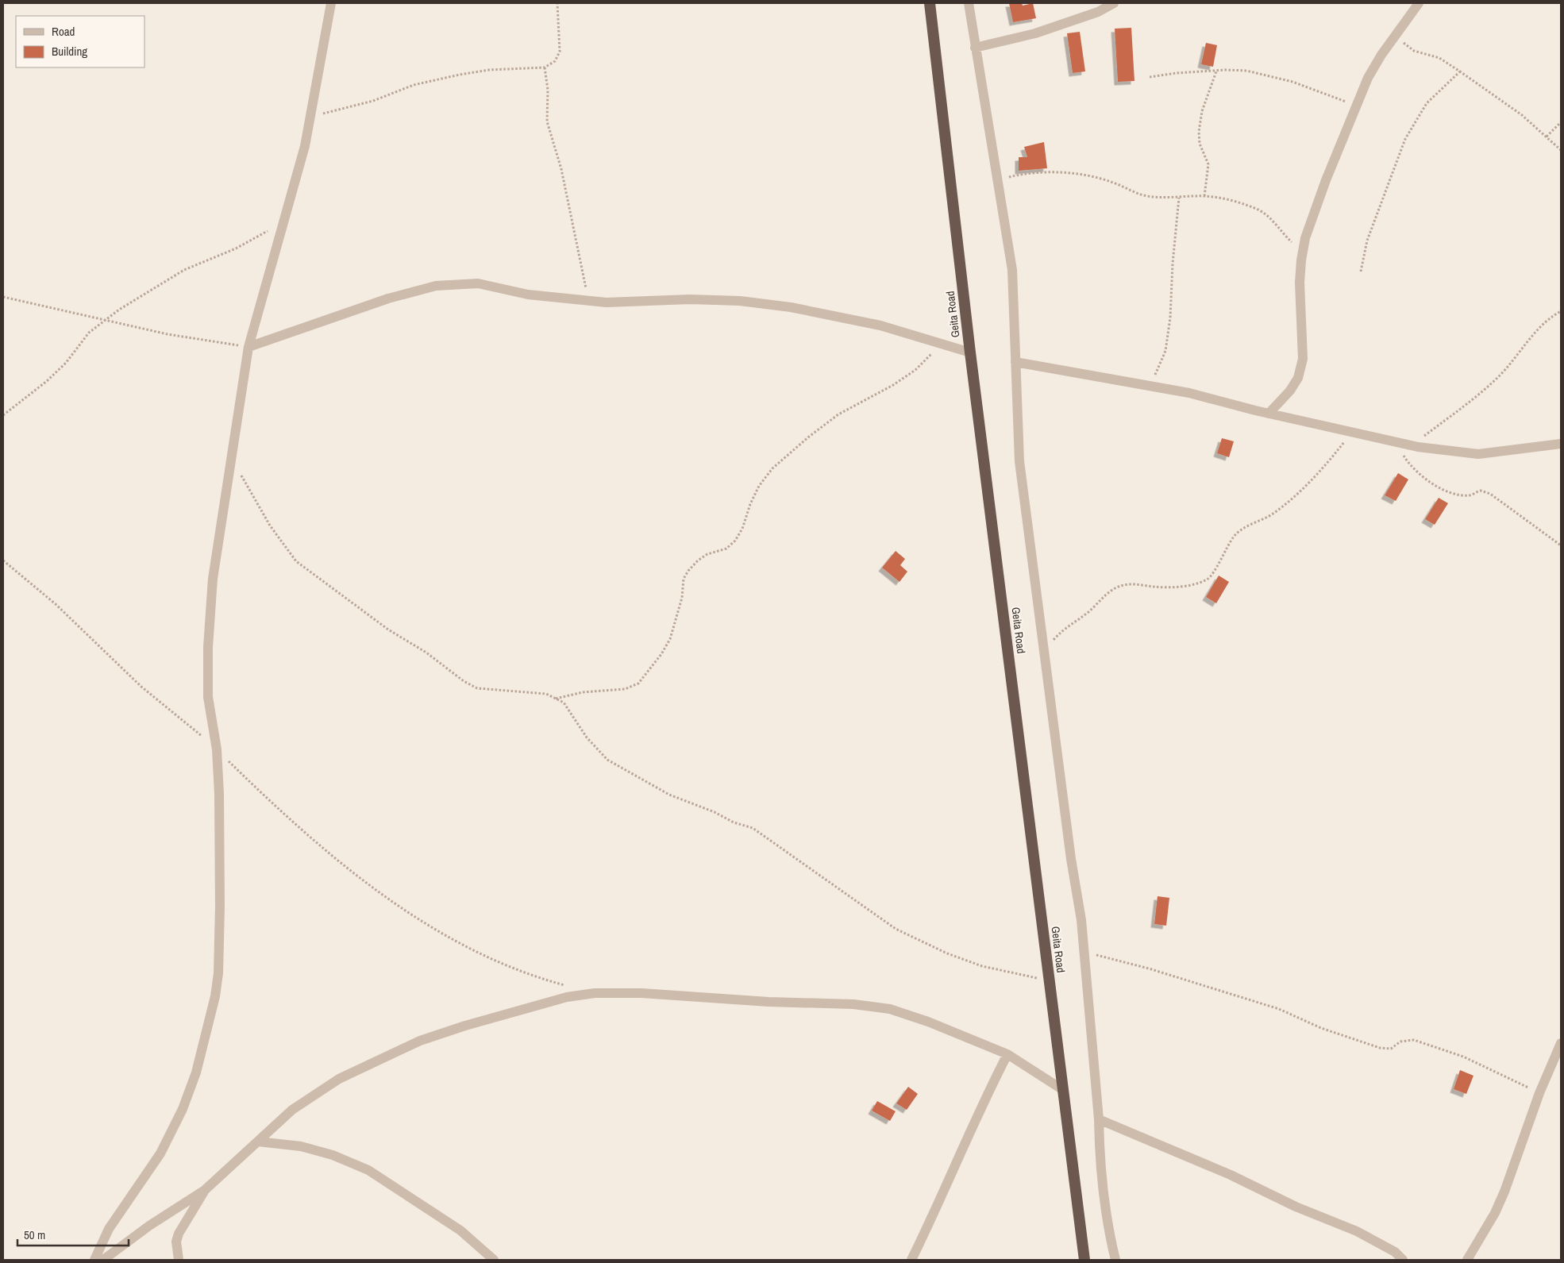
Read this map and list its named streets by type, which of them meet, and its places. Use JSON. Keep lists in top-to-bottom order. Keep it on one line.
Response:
{"streets":{"highway":["Geita Road"]},"legend":["Road","Building"],"scale_bar":"50 m"}
